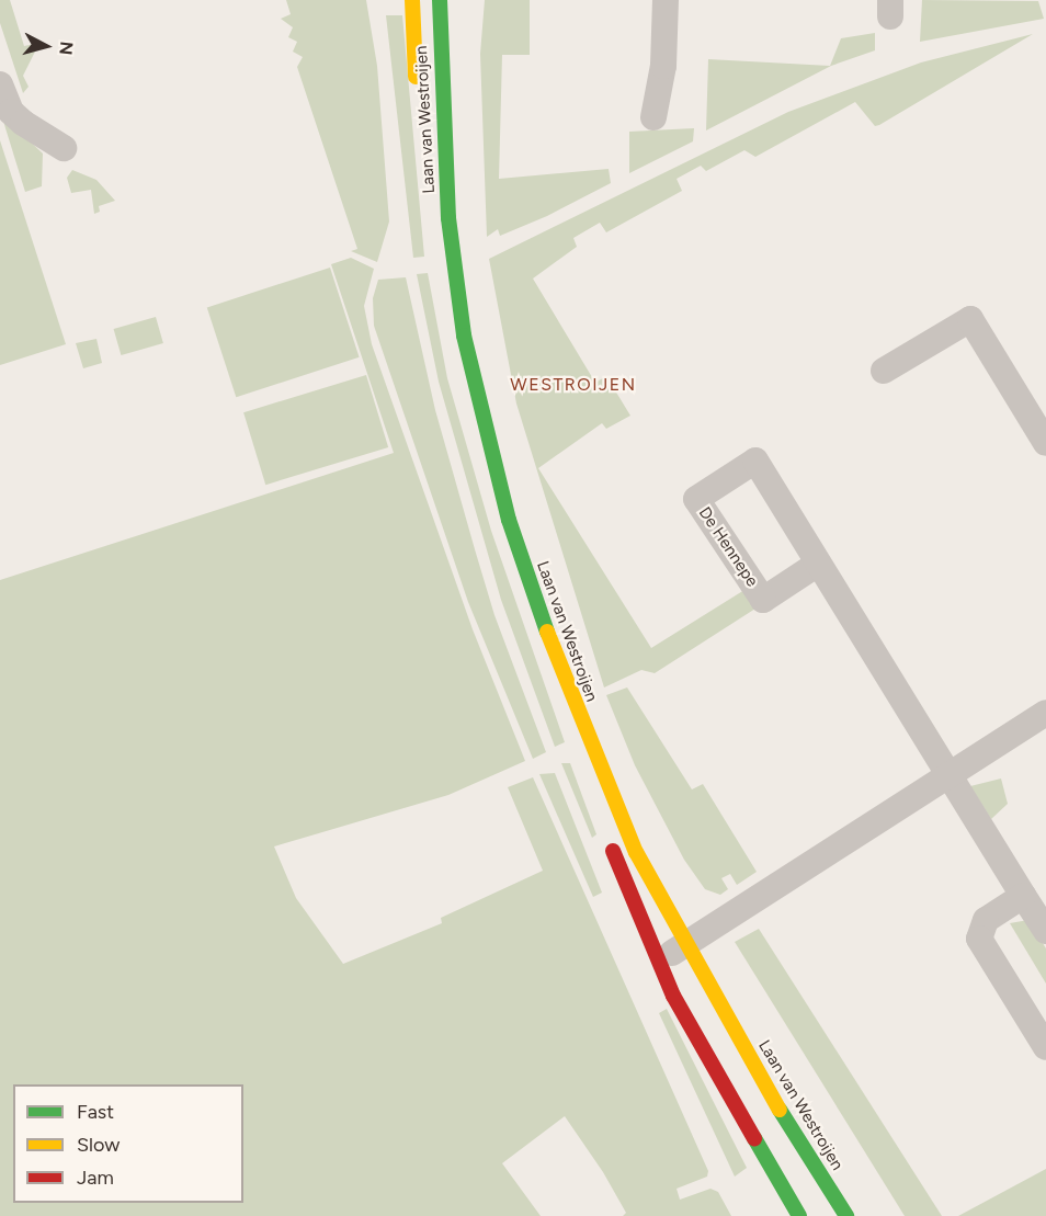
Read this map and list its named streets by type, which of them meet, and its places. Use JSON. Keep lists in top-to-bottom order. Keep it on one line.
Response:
{"streets":{"street":["Laan van Westroijen","De Hennepe"]},"districts":["WESTROIJEN"],"legend":["Fast","Slow","Jam"],"north":"right"}
